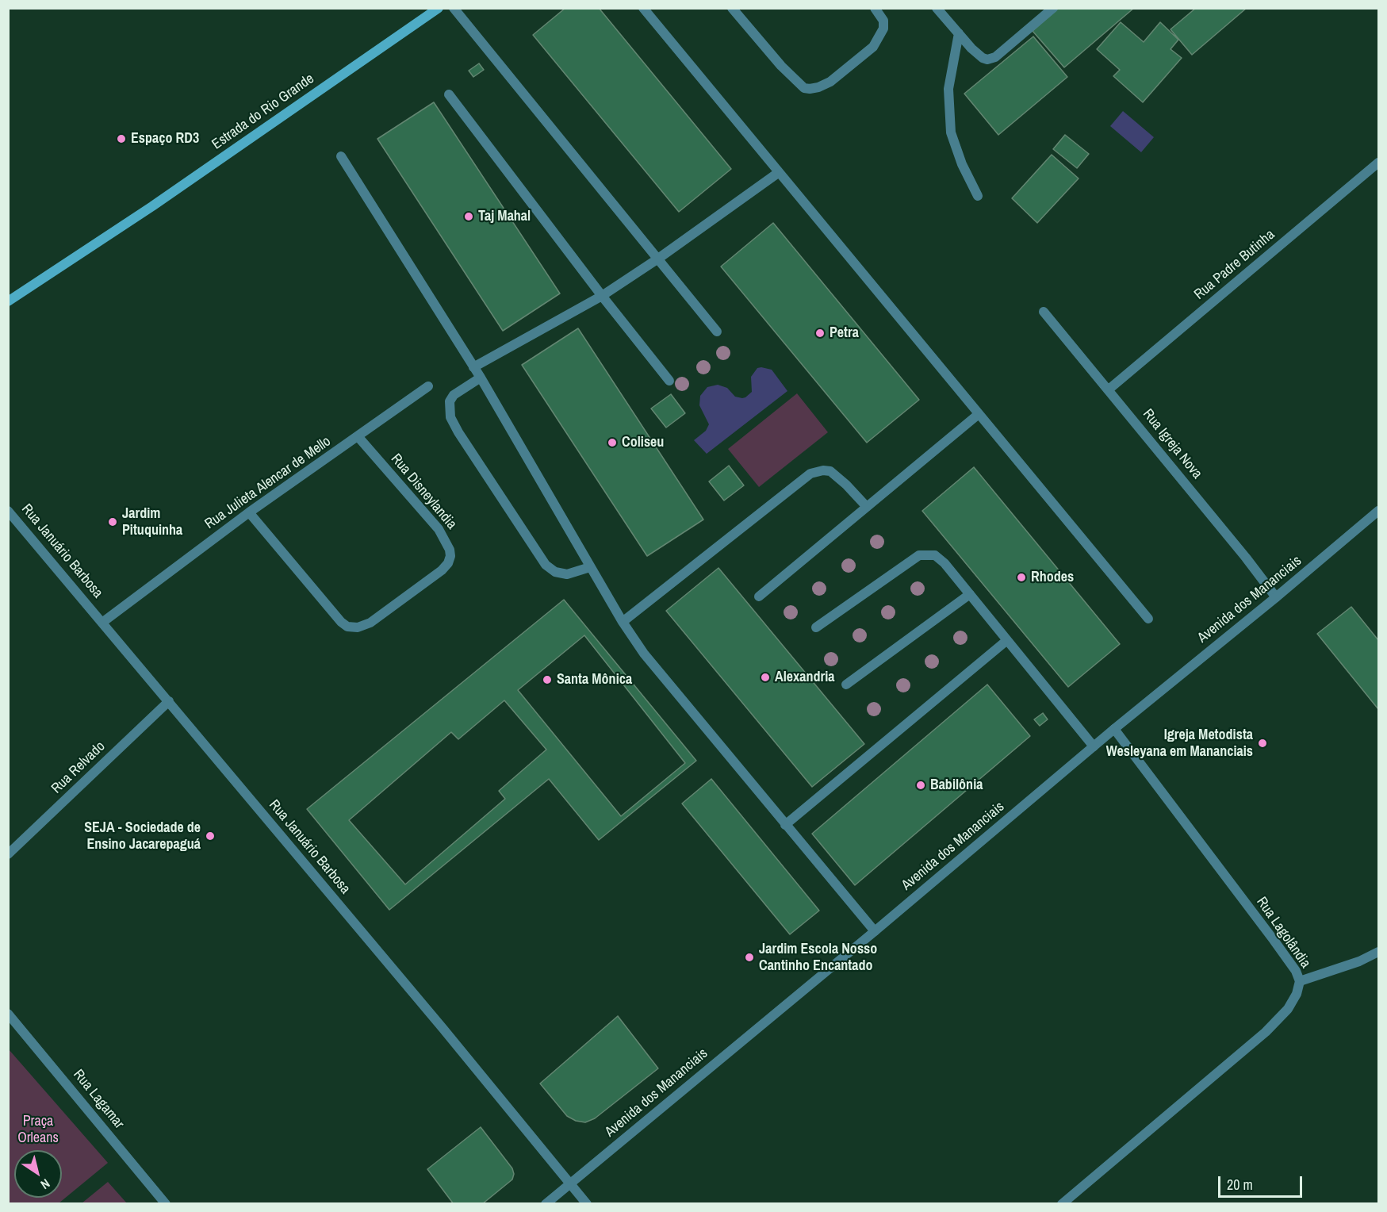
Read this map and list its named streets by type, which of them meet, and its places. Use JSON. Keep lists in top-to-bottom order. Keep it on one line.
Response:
{"streets":{"main road":["Estrada do Rio Grande"],"street":["Rua Padre Butinha","Rua Igreja Nova","Rua Julieta Alencar de Mello","Rua Disneylandia","Rua Januário Barbosa","Avenida dos Mananciais","Rua Relvado","Rua Lagolândia","Rua Lagamar"]},"crossings":[["Rua Padre Butinha","Rua Igreja Nova"],["Rua Igreja Nova","Avenida dos Mananciais"],["Rua Julieta Alencar de Mello","Rua Disneylandia"],["Rua Julieta Alencar de Mello","Rua Januário Barbosa"],["Rua Januário Barbosa","Avenida dos Mananciais"],["Rua Januário Barbosa","Rua Relvado"],["Avenida dos Mananciais","Rua Lagolândia"]],"parks":["Praça Orleans"],"places":["Espaço RD3","Taj Mahal","Petra","Coliseu","Jardim Pituquinha","Rhodes","Alexandria","Santa Mônica","Igreja Metodista Wesleyana em Mananciais","Babilônia","SEJA - Sociedade de Ensino Jacarepaguá","Jardim Escola Nosso Cantinho Encantado"],"scale_bar":"20 m","north":"bottom right"}
